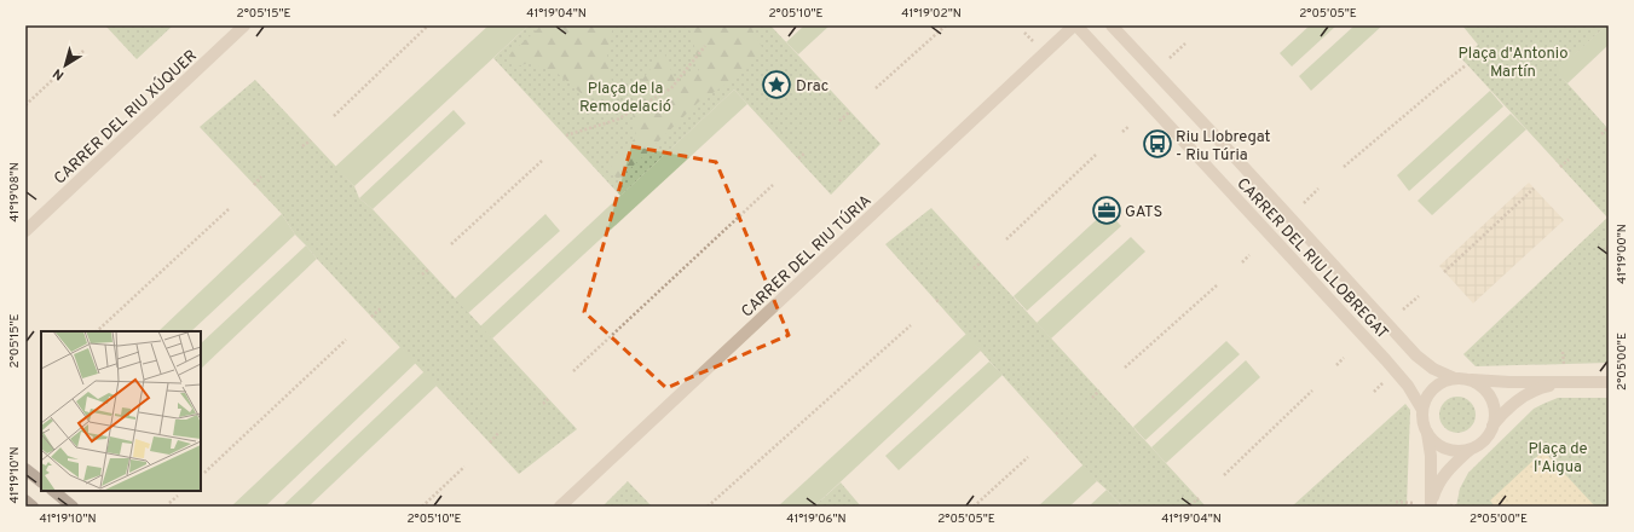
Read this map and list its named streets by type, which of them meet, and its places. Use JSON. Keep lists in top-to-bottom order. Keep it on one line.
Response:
{"streets":{"street":["CARRER DEL RIU XÚQUER","CARRER DEL RIU TÚRIA","CARRER DEL RIU LLOBREGAT"]},"crossings":[["CARRER DEL RIU TÚRIA","CARRER DEL RIU LLOBREGAT"]],"parks":["Plaça d'Antonio Martín","Plaça de la Remodelació","Plaça de l'Aigua"],"places":{"place":["Drac"],"bus stop":["Riu Llobregat - Riu Túria"],"office":["GATS"]},"north":"bottom left","coordinates":["2°05'15\"E","41°19'04\"N","2°05'10\"E","41°19'02\"N","2°05'05\"E","41°19'08\"N","41°19'00\"N","2°05'00\"E","41°19'10\"N","41°19'06\"N"]}
